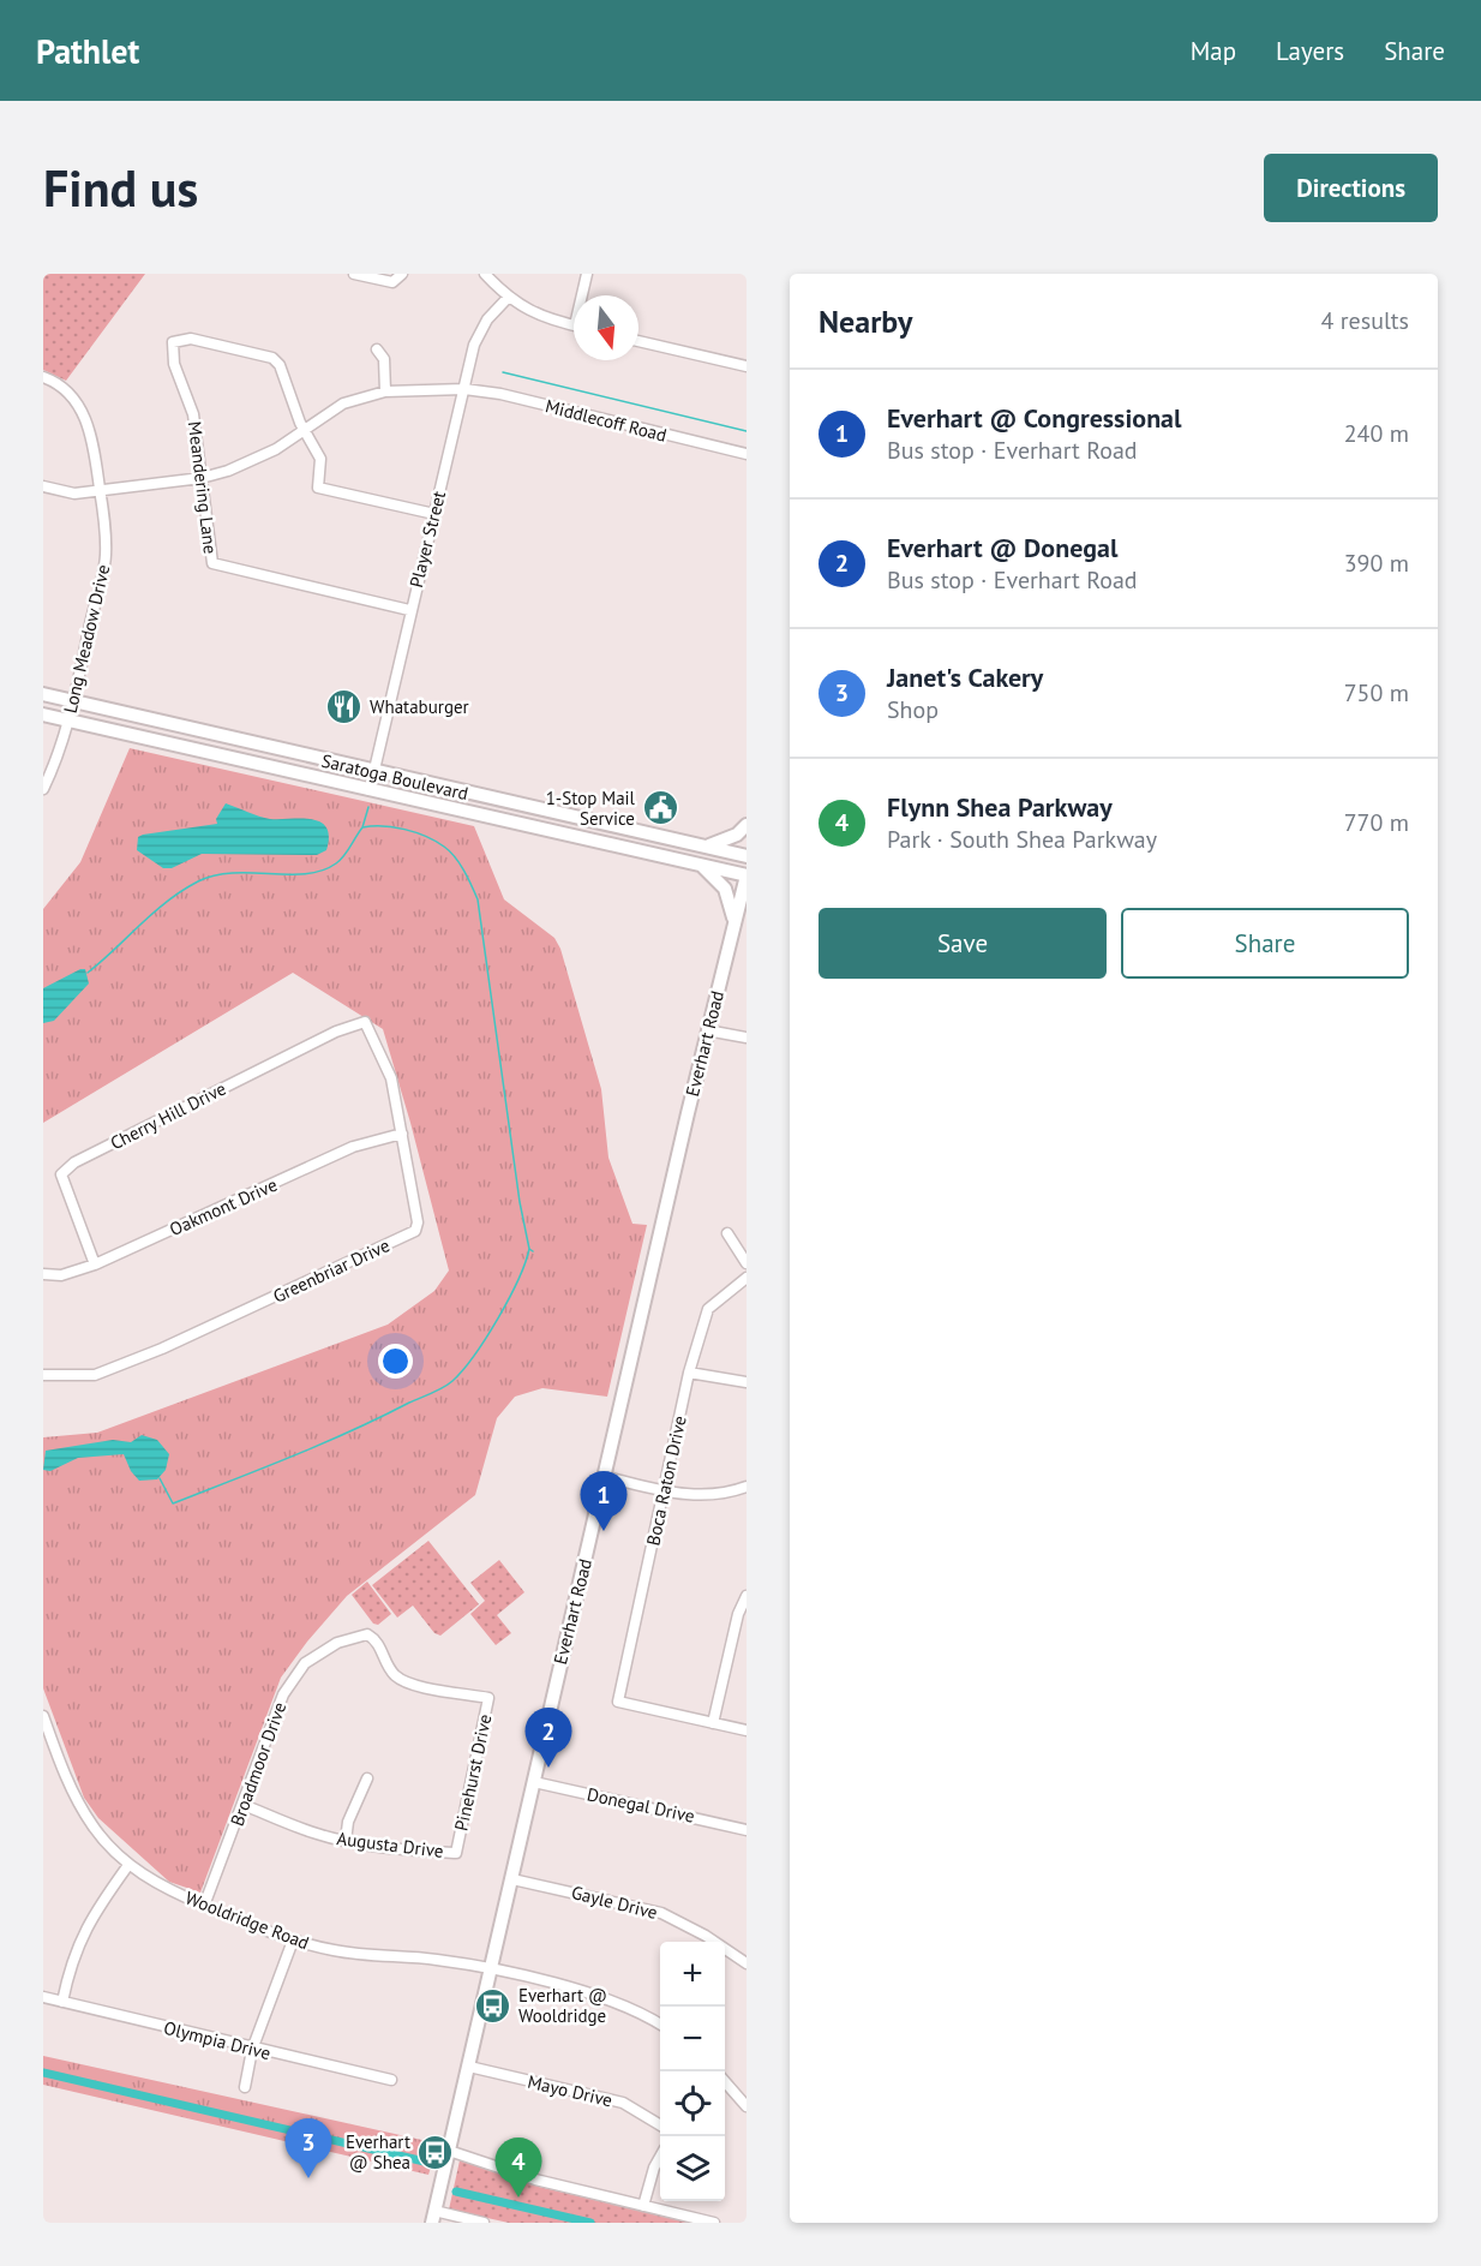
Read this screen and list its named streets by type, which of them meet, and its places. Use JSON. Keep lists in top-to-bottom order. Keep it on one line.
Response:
{"streets":{"main road":["Saratoga Boulevard","Everhart Road"],"street":["Middlecoff Road","Meandering Lane","Player Street","Long Meadow Drive","Cherry Hill Drive","Oakmont Drive","Greenbriar Drive","Boca Raton Drive","Broadmoor Drive","Pinehurst Drive","Donegal Drive","Augusta Drive","Gayle Drive","Wooldridge Road","Olympia Drive","Mayo Drive"]},"crossings":[["Middlecoff Road","Meandering Lane"],["Middlecoff Road","Player Street"],["Middlecoff Road","Long Meadow Drive"],["Meandering Lane","Player Street"],["Player Street","Saratoga Boulevard"],["Long Meadow Drive","Saratoga Boulevard"],["Saratoga Boulevard","Everhart Road"],["Everhart Road","Donegal Drive"],["Everhart Road","Gayle Drive"],["Everhart Road","Wooldridge Road"],["Everhart Road","Mayo Drive"],["Cherry Hill Drive","Oakmont Drive"],["Cherry Hill Drive","Greenbriar Drive"],["Oakmont Drive","Greenbriar Drive"],["Broadmoor Drive","Pinehurst Drive"],["Broadmoor Drive","Augusta Drive"],["Broadmoor Drive","Wooldridge Road"],["Pinehurst Drive","Augusta Drive"]],"places":{"restaurant":["Whataburger"],"public building":["1-Stop Mail Service"],"bus stop":["Everhart @ Wooldridge","Everhart @ Shea"]},"north":"bottom","page":{"header":"Pathlet","nav":["Map","Layers","Share"],"buttons":["Directions",["Save","Share"]],"title":"Find us","heading":["Nearby","4 results"],"list":[{"mark":"1","name":"Everhart @ Congressional","note":"Bus stop · Everhart Road","value":"240 m"},{"mark":"2","name":"Everhart @ Donegal","note":"Bus stop · Everhart Road","value":"390 m"},{"mark":"3","name":"Janet's Cakery","note":"Shop","value":"750 m"},{"mark":"4","name":"Flynn Shea Parkway","note":"Park · South Shea Parkway","value":"770 m"}],"pins":["1","2","3","4"],"map_buttons":["+","−"]}}
